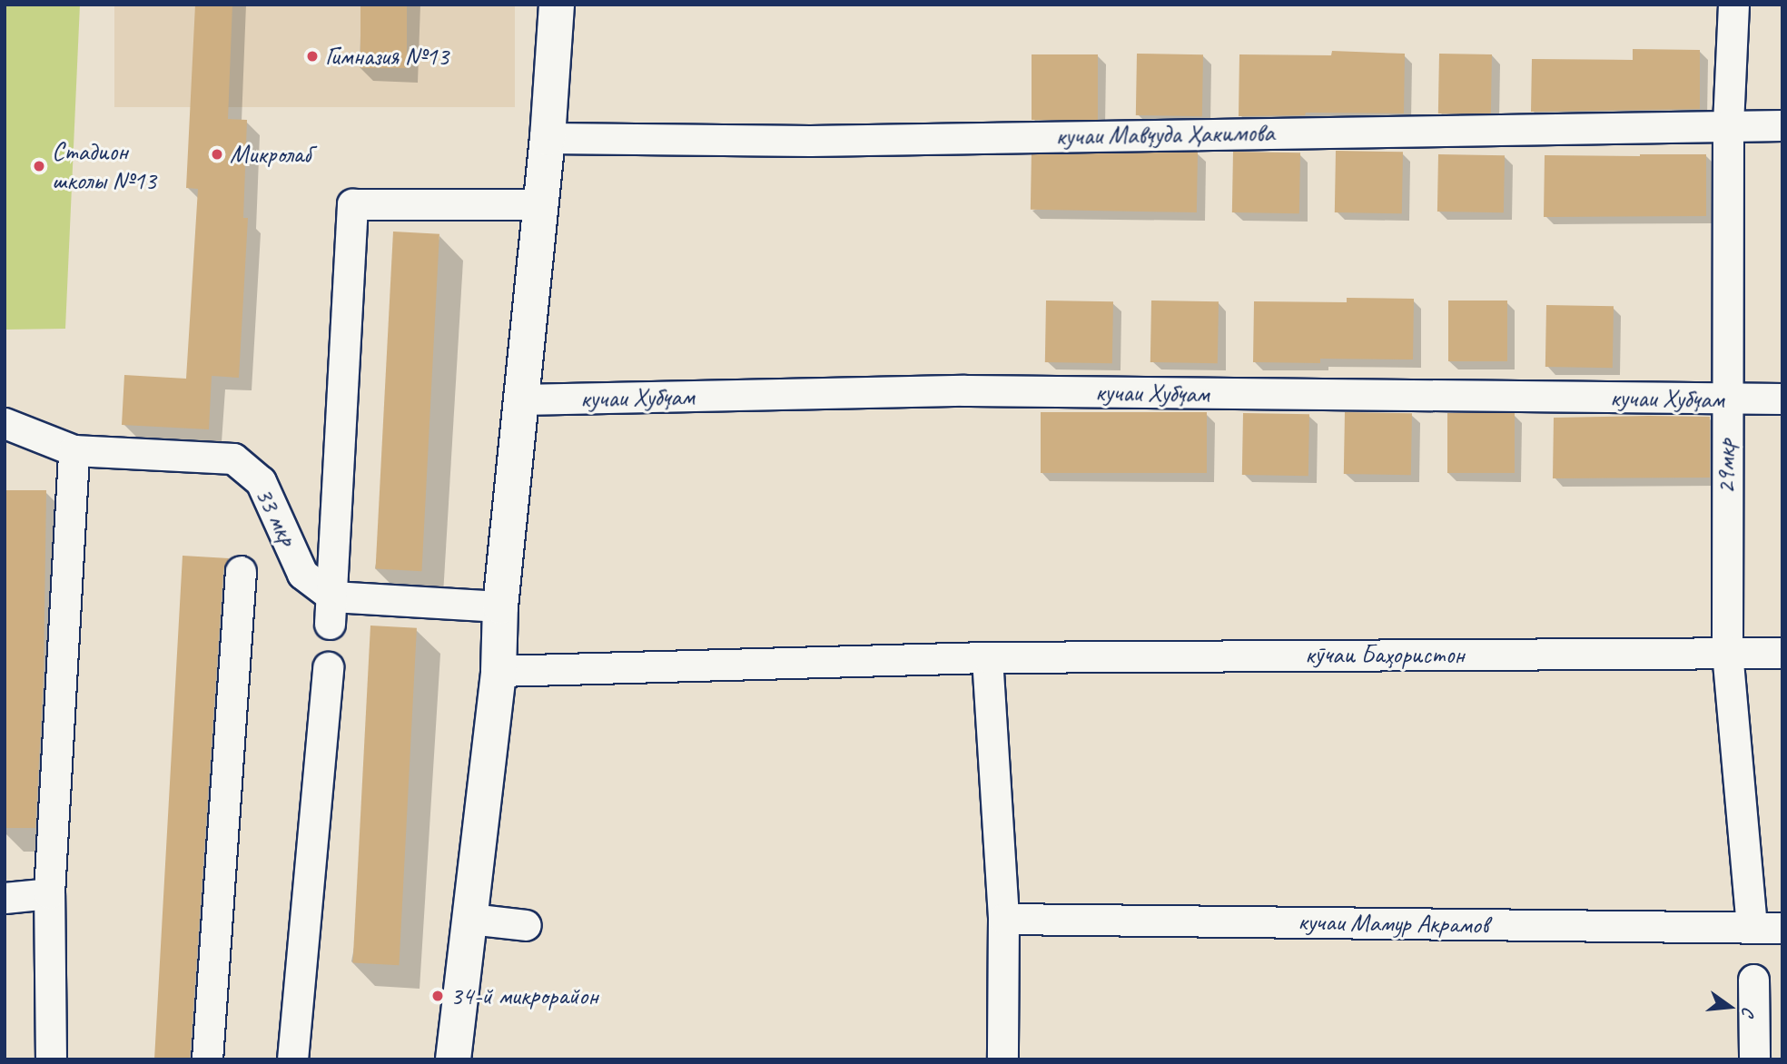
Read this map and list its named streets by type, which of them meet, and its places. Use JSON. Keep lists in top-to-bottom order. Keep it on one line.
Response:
{"streets":{"street":["кучаи Мавҷуда Ҳакимова","кучаи Хубҷам","29мкр","33 мкр","кӯчаи Баҳористон","кучаи Мамур Акрамов"]},"crossings":[["кучаи Мавҷуда Ҳакимова","29мкр"],["кучаи Хубҷам","29мкр"],["29мкр","кӯчаи Баҳористон"],["29мкр","кучаи Мамур Акрамов"]],"places":["Гимназия №13","Микролаб","Стадион школы №13","34-й микрорайон"],"north":"right"}
